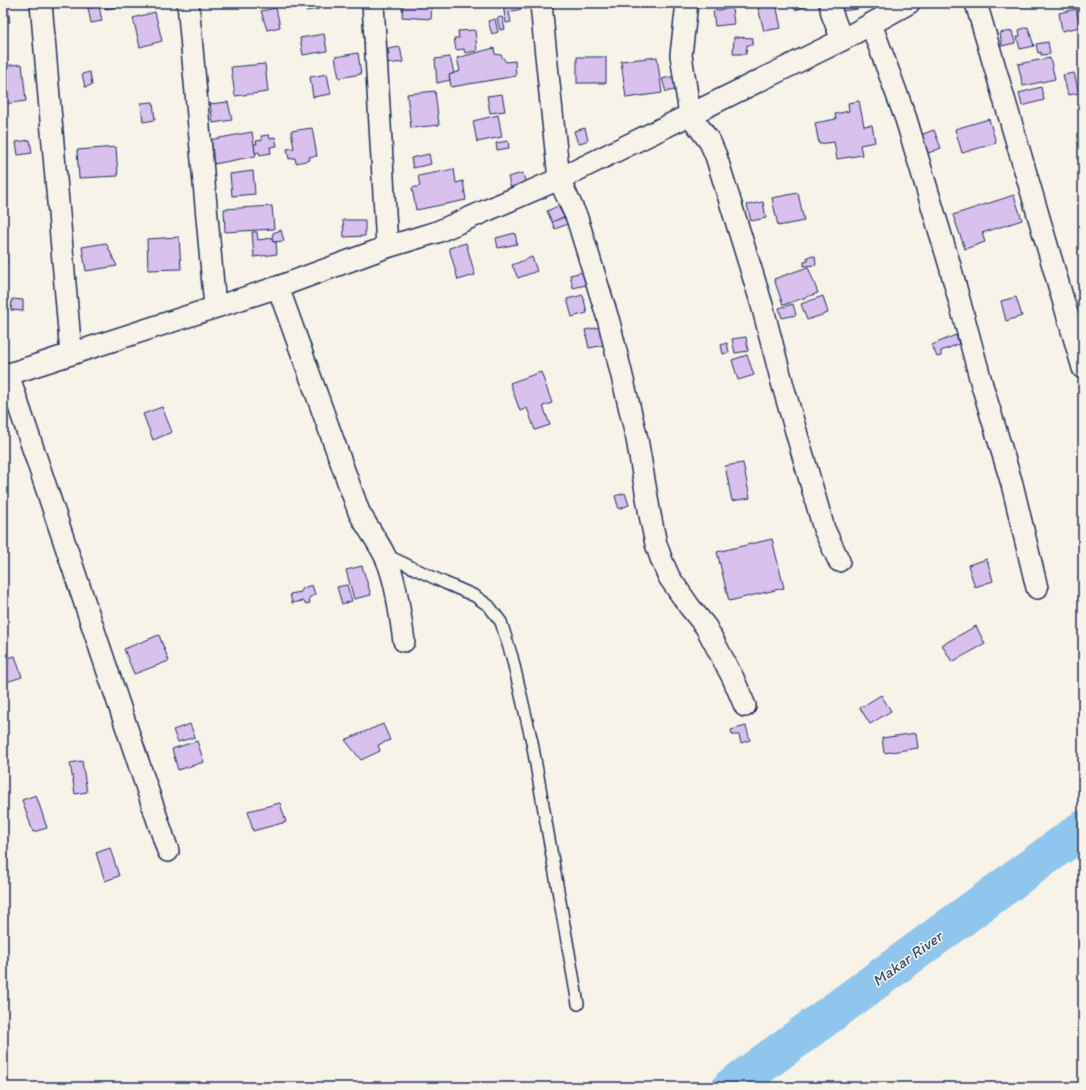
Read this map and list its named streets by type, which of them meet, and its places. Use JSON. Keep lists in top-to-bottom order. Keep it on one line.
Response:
{"water":["Makar River"]}
